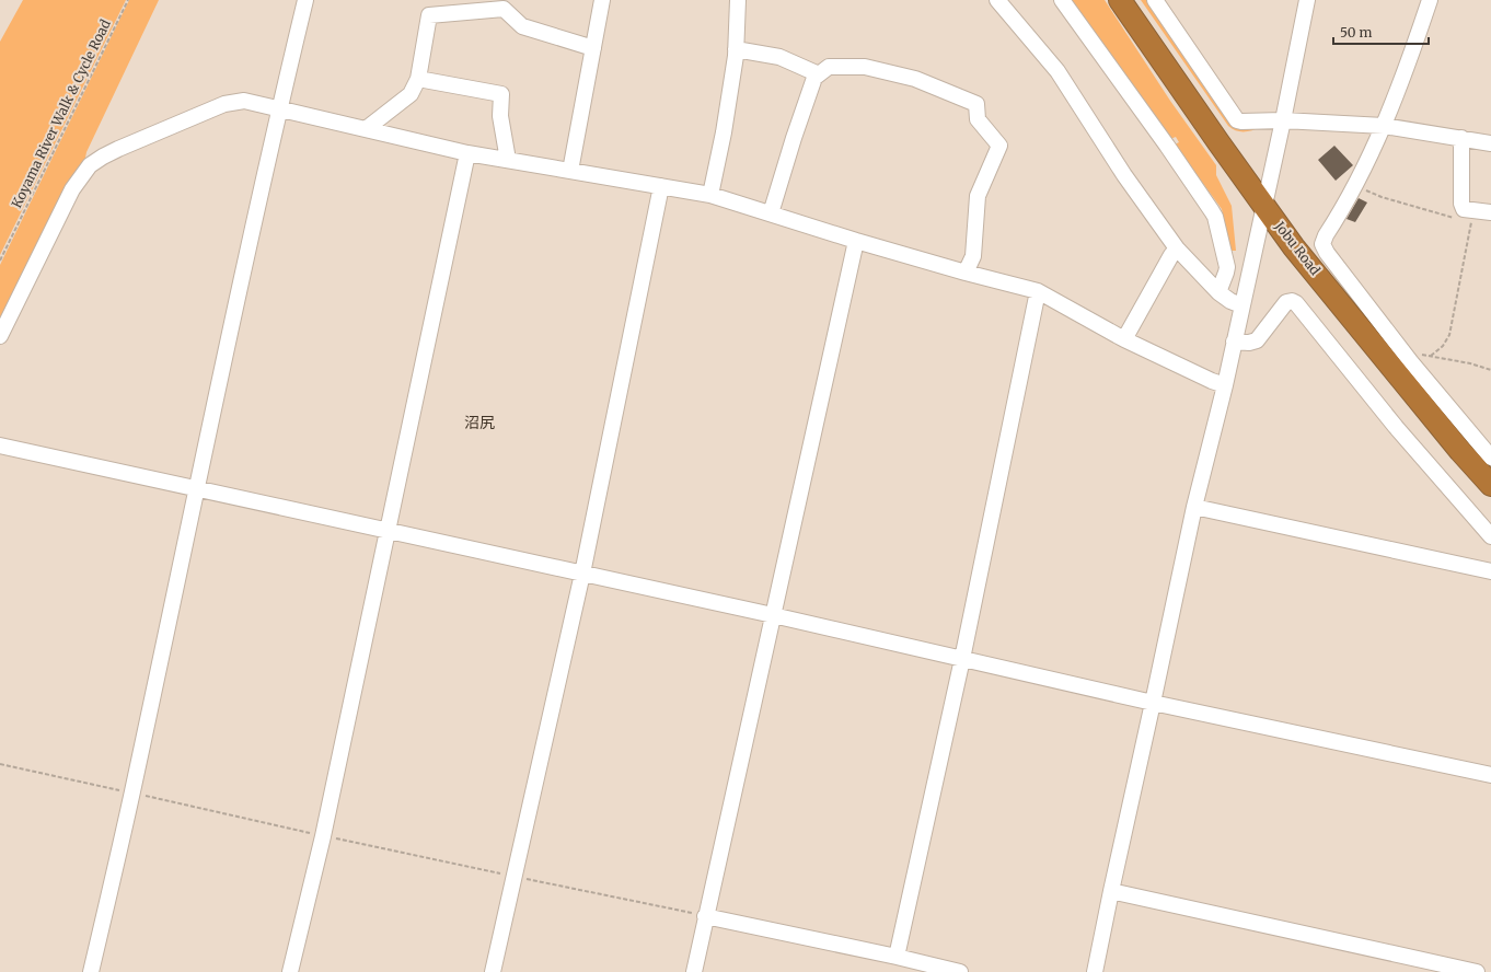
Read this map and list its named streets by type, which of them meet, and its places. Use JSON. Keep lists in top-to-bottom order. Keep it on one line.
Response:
{"streets":{"highway":["Jobu Road"],"path":["Koyama River Walk & Cycle Road"]},"districts":["沼尻"],"scale_bar":"50 m"}
